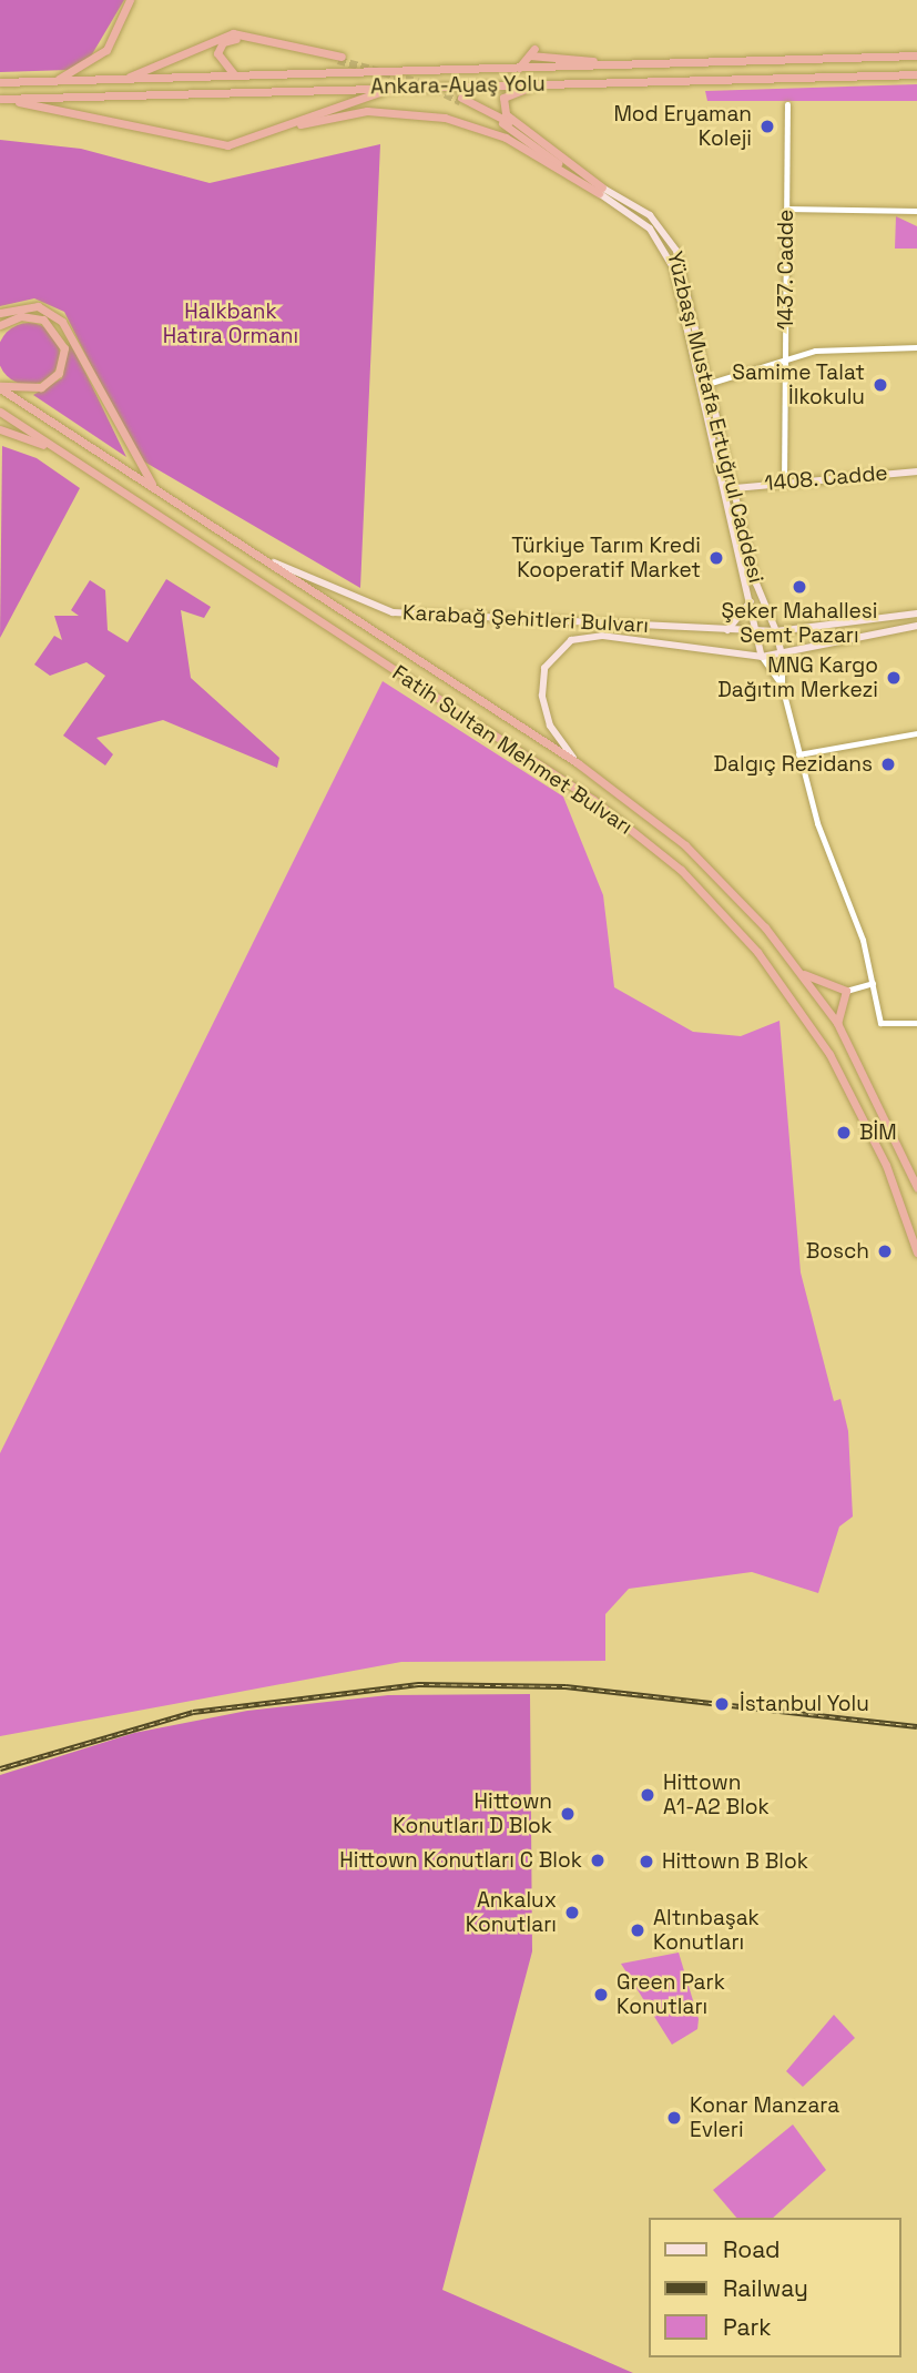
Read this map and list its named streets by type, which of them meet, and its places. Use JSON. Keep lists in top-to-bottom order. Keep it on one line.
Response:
{"streets":{"highway":["Ankara-Ayaş Yolu","Fatih Sultan Mehmet Bulvarı"],"main road":["Yüzbaşı Mustafa Ertuğrul Caddesi","1408. Cadde","Karabağ Şehitleri Bulvarı"],"street":["1437. Cadde"]},"crossings":[["1437. Cadde","1408. Cadde"],["Yüzbaşı Mustafa Ertuğrul Caddesi","1408. Cadde"],["Yüzbaşı Mustafa Ertuğrul Caddesi","Karabağ Şehitleri Bulvarı"],["Karabağ Şehitleri Bulvarı","Fatih Sultan Mehmet Bulvarı"]],"parks":["Halkbank Hatıra Ormanı"],"places":["Mod Eryaman Koleji","Samime Talat İlkokulu","Türkiye Tarım Kredi Kooperatif Market","Şeker Mahallesi Semt Pazarı","MNG Kargo Dağıtım Merkezi","Dalgıç Rezidans","BİM","Bosch","İstanbul Yolu","Hittown A1-A2 Blok","Hittown Konutları D Blok","Hittown Konutları C Blok","Hittown B Blok","Ankalux Konutları","Altınbaşak Konutları","Green Park Konutları","Konar Manzara Evleri"],"legend":["Road","Railway","Park"]}
